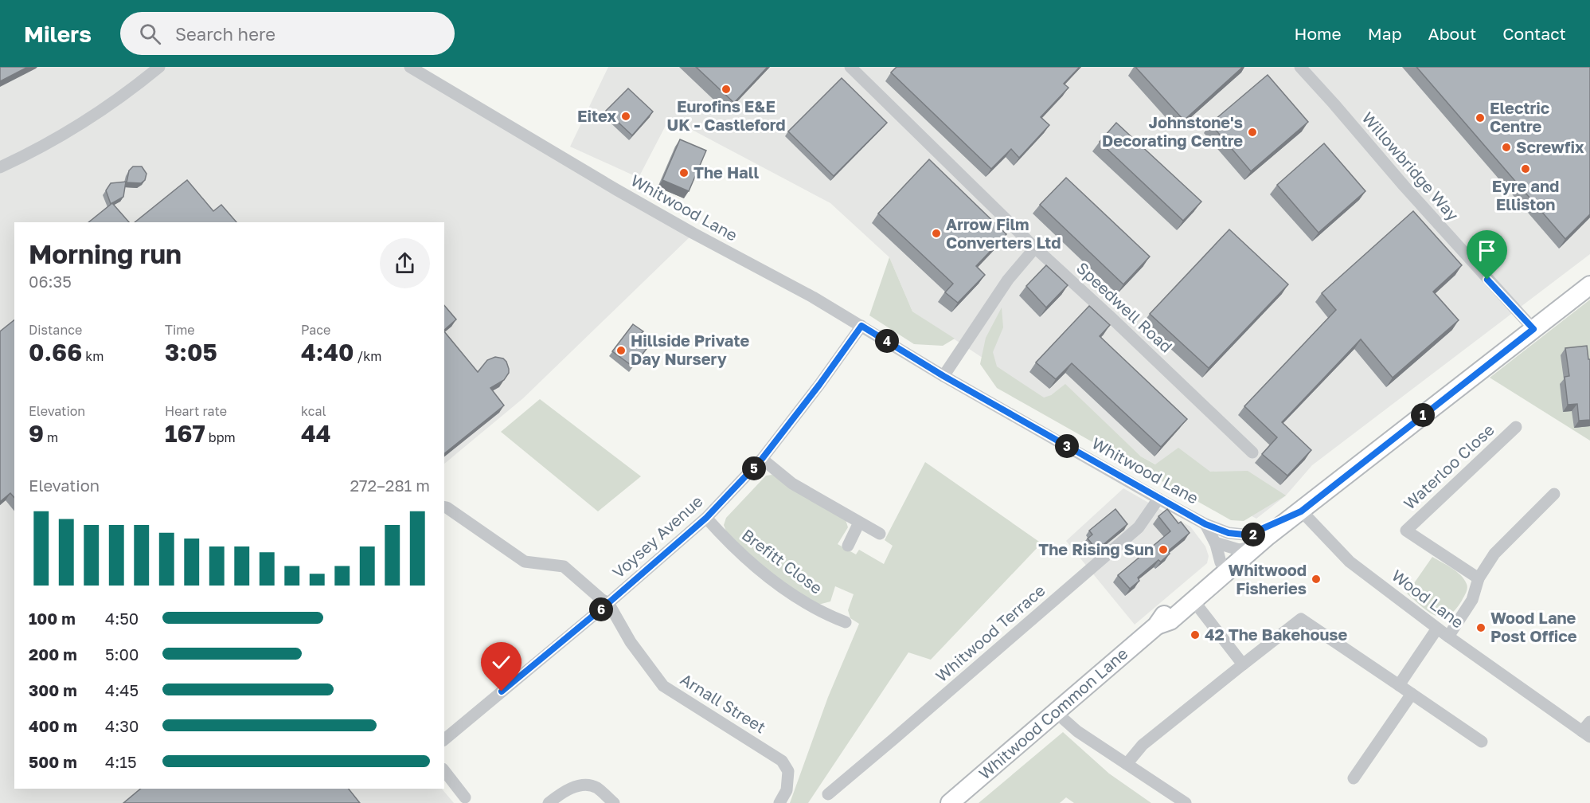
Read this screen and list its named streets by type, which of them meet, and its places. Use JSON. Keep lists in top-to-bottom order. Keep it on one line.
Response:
{"streets":{"main road":["Whitwood Common Lane"],"street":["Willowbridge Way","Whitwood Lane","Speedwell Road","Waterloo Close","Voysey Avenue","Brefitt Close","Wood Lane","Whitwood Terrace","Arnall Street"]},"crossings":[["Willowbridge Way","Whitwood Common Lane"],["Whitwood Lane","Voysey Avenue"],["Whitwood Lane","Whitwood Terrace"],["Whitwood Lane","Whitwood Common Lane"],["Voysey Avenue","Brefitt Close"],["Voysey Avenue","Arnall Street"],["Wood Lane","Whitwood Common Lane"]],"places":["Eurofins E&E UK - Castleford","Eitex","Electric Centre","Johnstone's Decorating Centre","Screwfix","Eyre and Elliston","The Hall","Arrow Film Converters Ltd","Hillside Private Day Nursery","The Rising Sun","Whitwood Fisheries","Wood Lane Post Office","42 The Bakehouse"],"page":{"header":"Milers","search":"Search here","nav":["Home","Map","About","Contact"],"heading":["Morning run","06:35"],"stats":[["Distance","0.66 km"],["Time","3:05"],["Pace","4:40 /km"],["Elevation","9 m"],["Heart rate","167 bpm"],["kcal","44"]],"pins":["4","1","3","5","2","6"],"chart":["Elevation","272–281 m"],"list":[{"name":"100 m","note":"4:50"},{"name":"200 m","note":"5:00"},{"name":"300 m","note":"4:45"},{"name":"400 m","note":"4:30"},{"name":"500 m","note":"4:15"}]}}
